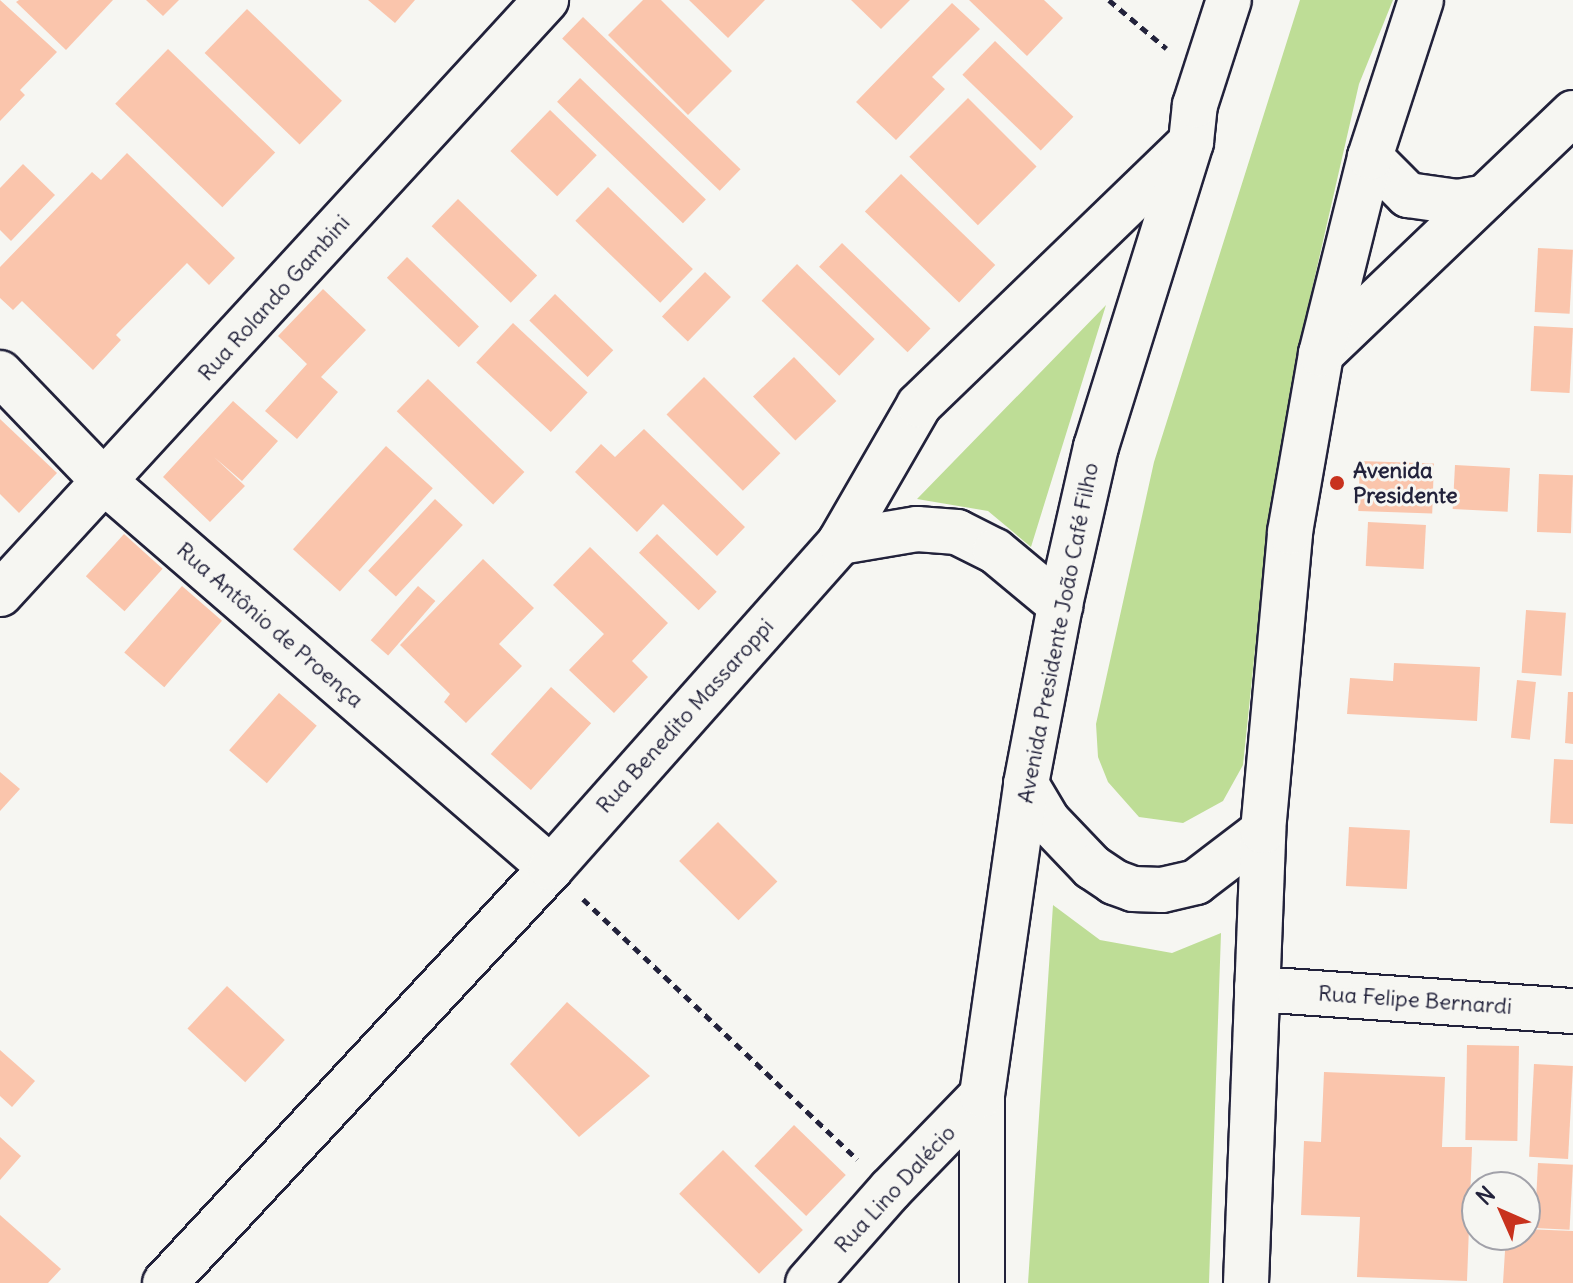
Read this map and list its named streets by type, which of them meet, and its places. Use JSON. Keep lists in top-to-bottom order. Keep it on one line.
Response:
{"streets":{"street":["Rua Rolando Gambini","Rua Antônio de Proença","Avenida Presidente João Café Filho","Rua Benedito Massaroppi","Rua Felipe Bernardi","Rua Lino Dalécio"]},"crossings":[["Rua Rolando Gambini","Rua Antônio de Proença"],["Rua Antônio de Proença","Rua Benedito Massaroppi"],["Avenida Presidente João Café Filho","Rua Benedito Massaroppi"],["Avenida Presidente João Café Filho","Rua Lino Dalécio"]],"places":["Avenida Presidente"],"north":"top left"}
